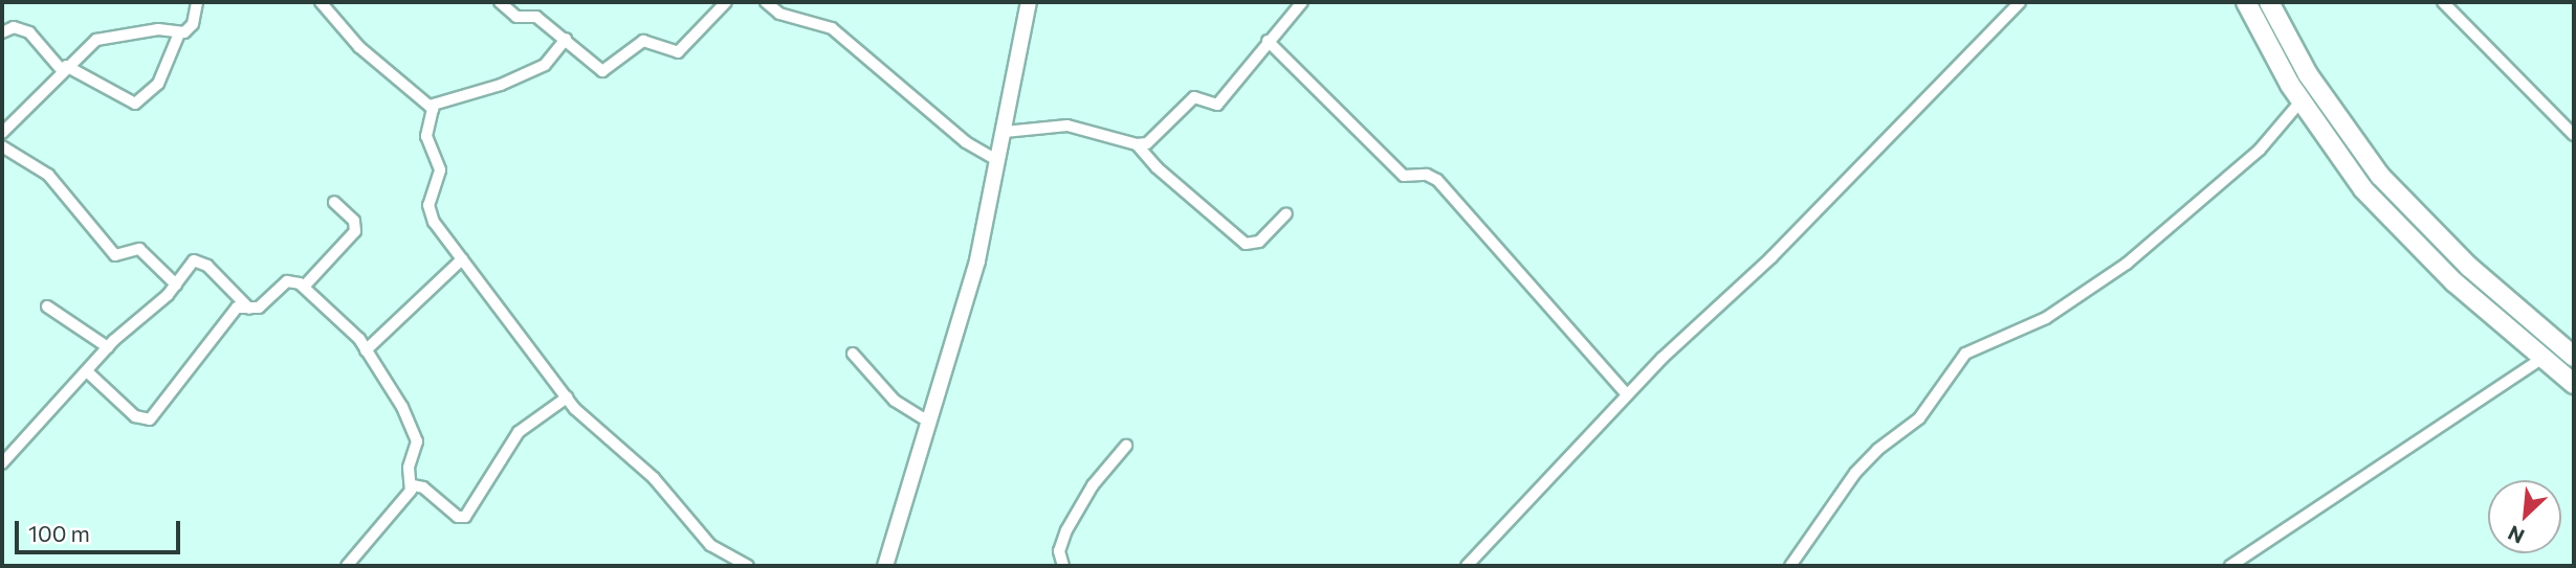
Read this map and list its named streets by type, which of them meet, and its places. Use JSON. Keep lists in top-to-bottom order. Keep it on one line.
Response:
{"scale_bar":"100 m","north":"bottom left"}
